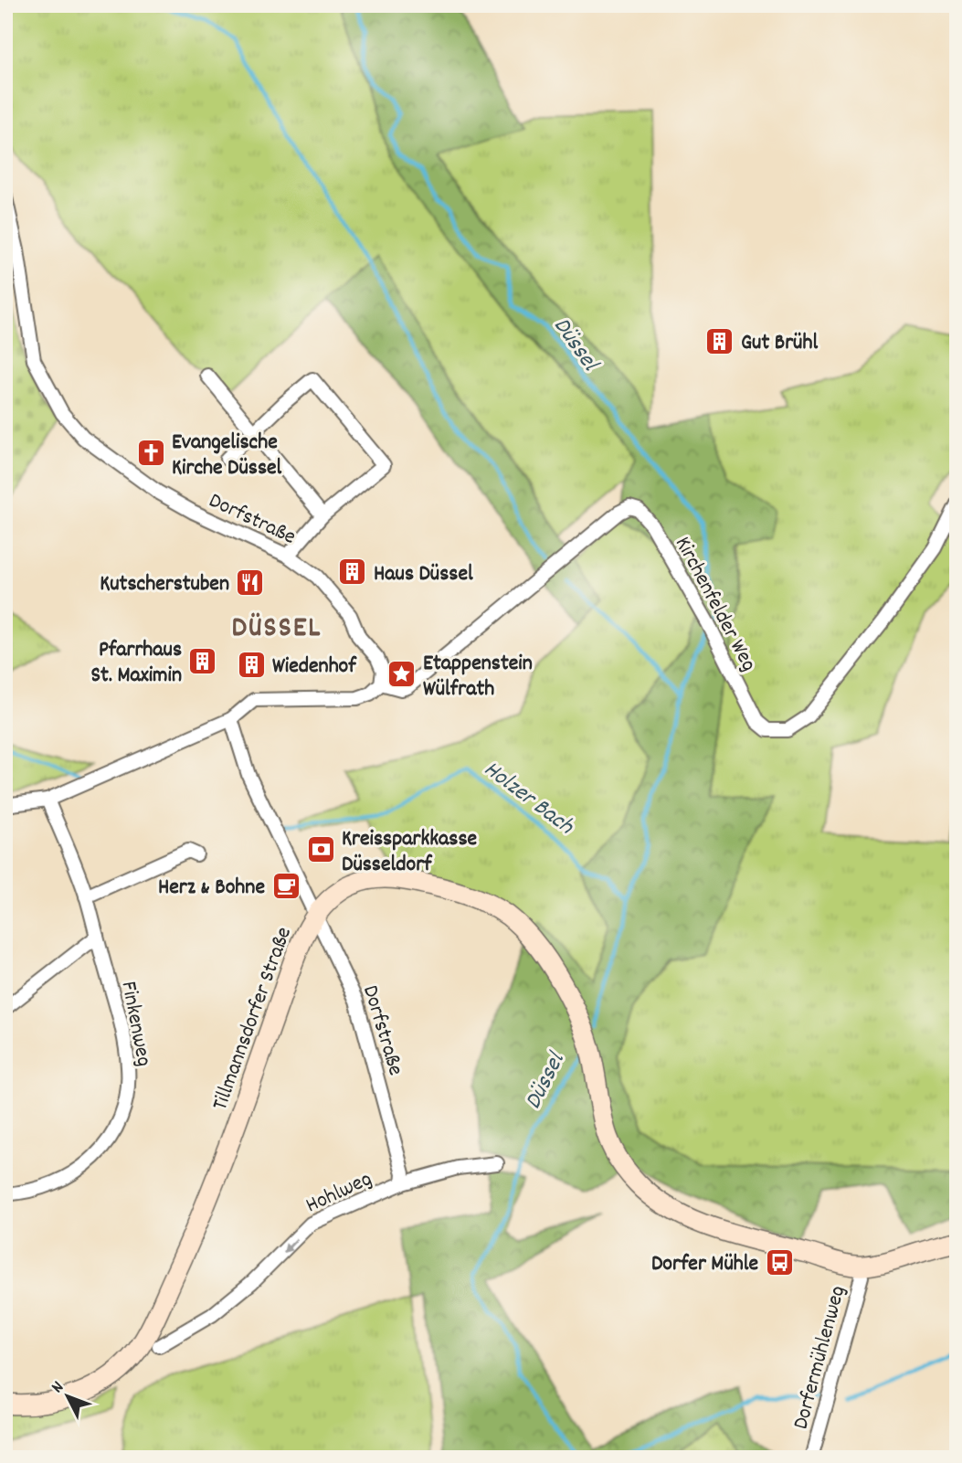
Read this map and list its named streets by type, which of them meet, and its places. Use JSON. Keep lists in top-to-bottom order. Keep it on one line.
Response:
{"streets":{"main road":["Tillmannsdorfer Straße"],"street":["Dorfstraße","Kirchenfelder Weg","Finkenweg","Hohlweg","Dorfermühlenweg"]},"crossings":[["Dorfstraße","Kirchenfelder Weg"],["Dorfstraße","Tillmannsdorfer Straße"],["Dorfstraße","Hohlweg"],["Tillmannsdorfer Straße","Dorfermühlenweg"]],"one_way":["Hohlweg"],"districts":["DÜSSEL"],"water":["Düssel","Holzer Bach"],"places":{"building":["Gut Brühl","Haus Düssel","Pfarrhaus St. Maximin","Wiedenhof"],"church":["Evangelische Kirche Düssel"],"restaurant":["Kutscherstuben"],"place":["Etappenstein Wülfrath"],"bank":["Kreissparkkasse Düsseldorf"],"cafe":["Herz & Bohne"],"bus stop":["Dorfer Mühle"]},"north":"top left"}
